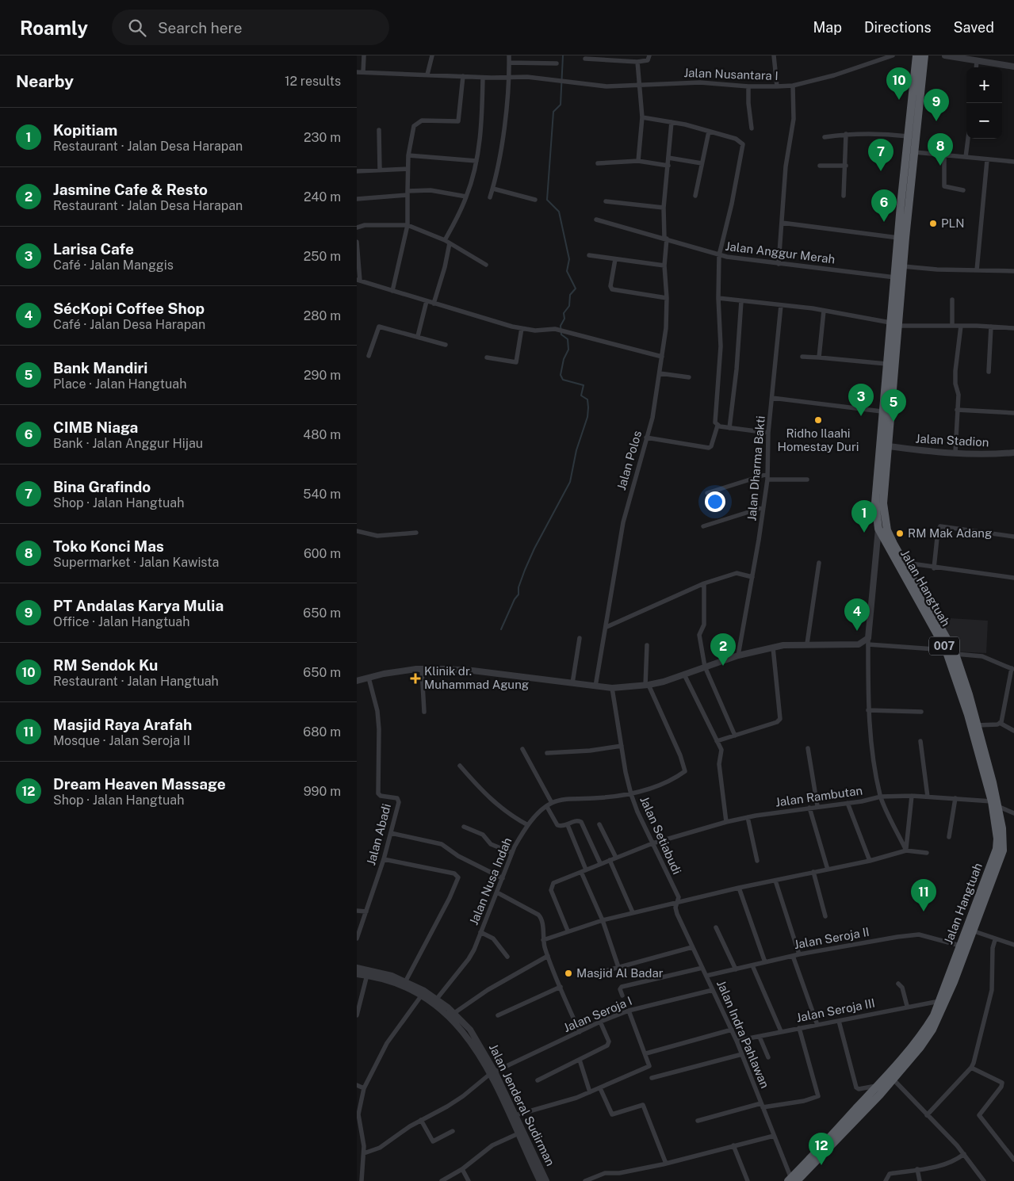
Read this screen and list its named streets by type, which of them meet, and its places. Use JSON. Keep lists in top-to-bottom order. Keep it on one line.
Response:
{"streets":{"highway":["Jalan Hangtuah","007"],"street":["Jalan Nusantara I","Jalan Anggur Merah","Jalan Stadion","Jalan Polos","Jalan Dharma Bakti","Jalan Rambutan","Jalan Abadi","Jalan Setiabudi","Jalan Nusa Indah","Jalan Seroja II","Jalan Seroja III","Jalan Seroja I","Jalan Indra Pahlawan","Jalan Jenderal Sudirman"]},"crossings":[["Jalan Anggur Merah","Jalan Polos"],["Jalan Anggur Merah","Jalan Hangtuah"],["Jalan Stadion","Jalan Hangtuah"],["Jalan Hangtuah","Jalan Rambutan"],["Jalan Hangtuah","Jalan Seroja II"],["Jalan Hangtuah","Jalan Seroja III"],["Jalan Hangtuah","Jalan Indra Pahlawan"],["Jalan Rambutan","Jalan Setiabudi"],["Jalan Setiabudi","Jalan Indra Pahlawan"],["Jalan Nusa Indah","Jalan Jenderal Sudirman"],["Jalan Seroja II","Jalan Indra Pahlawan"],["Jalan Seroja III","Jalan Indra Pahlawan"],["Jalan Seroja I","Jalan Indra Pahlawan"],["Jalan Seroja I","Jalan Jenderal Sudirman"]],"places":{"other":["PLN","Ridho Ilaahi Homestay Duri","RM Mak Adang","Masjid Al Badar"],"health":["Klinik dr. Muhammad Agung"]},"page":{"header":"Roamly","search":"Search here","nav":["Map","Directions","Saved"],"heading":["Nearby","12 results"],"map_buttons":["+","−"],"pins":["10","9","8","7","6","3","5","1","4","2","11","12"],"list":[{"mark":"1","name":"Kopitiam","note":"Restaurant · Jalan Desa Harapan","value":"230 m"},{"mark":"2","name":"Jasmine Cafe & Resto","note":"Restaurant · Jalan Desa Harapan","value":"240 m"},{"mark":"3","name":"Larisa Cafe","note":"Café · Jalan Manggis","value":"250 m"},{"mark":"4","name":"SécKopi Coffee Shop","note":"Café · Jalan Desa Harapan","value":"280 m"},{"mark":"5","name":"Bank Mandiri","note":"Place · Jalan Hangtuah","value":"290 m"},{"mark":"6","name":"CIMB Niaga","note":"Bank · Jalan Anggur Hijau","value":"480 m"},{"mark":"7","name":"Bina Grafindo","note":"Shop · Jalan Hangtuah","value":"540 m"},{"mark":"8","name":"Toko Konci Mas","note":"Supermarket · Jalan Kawista","value":"600 m"},{"mark":"9","name":"PT Andalas Karya Mulia","note":"Office · Jalan Hangtuah","value":"650 m"},{"mark":"10","name":"RM Sendok Ku","note":"Restaurant · Jalan Hangtuah","value":"650 m"},{"mark":"11","name":"Masjid Raya Arafah","note":"Mosque · Jalan Seroja II","value":"680 m"},{"mark":"12","name":"Dream Heaven Massage","note":"Shop · Jalan Hangtuah","value":"990 m"}]}}
